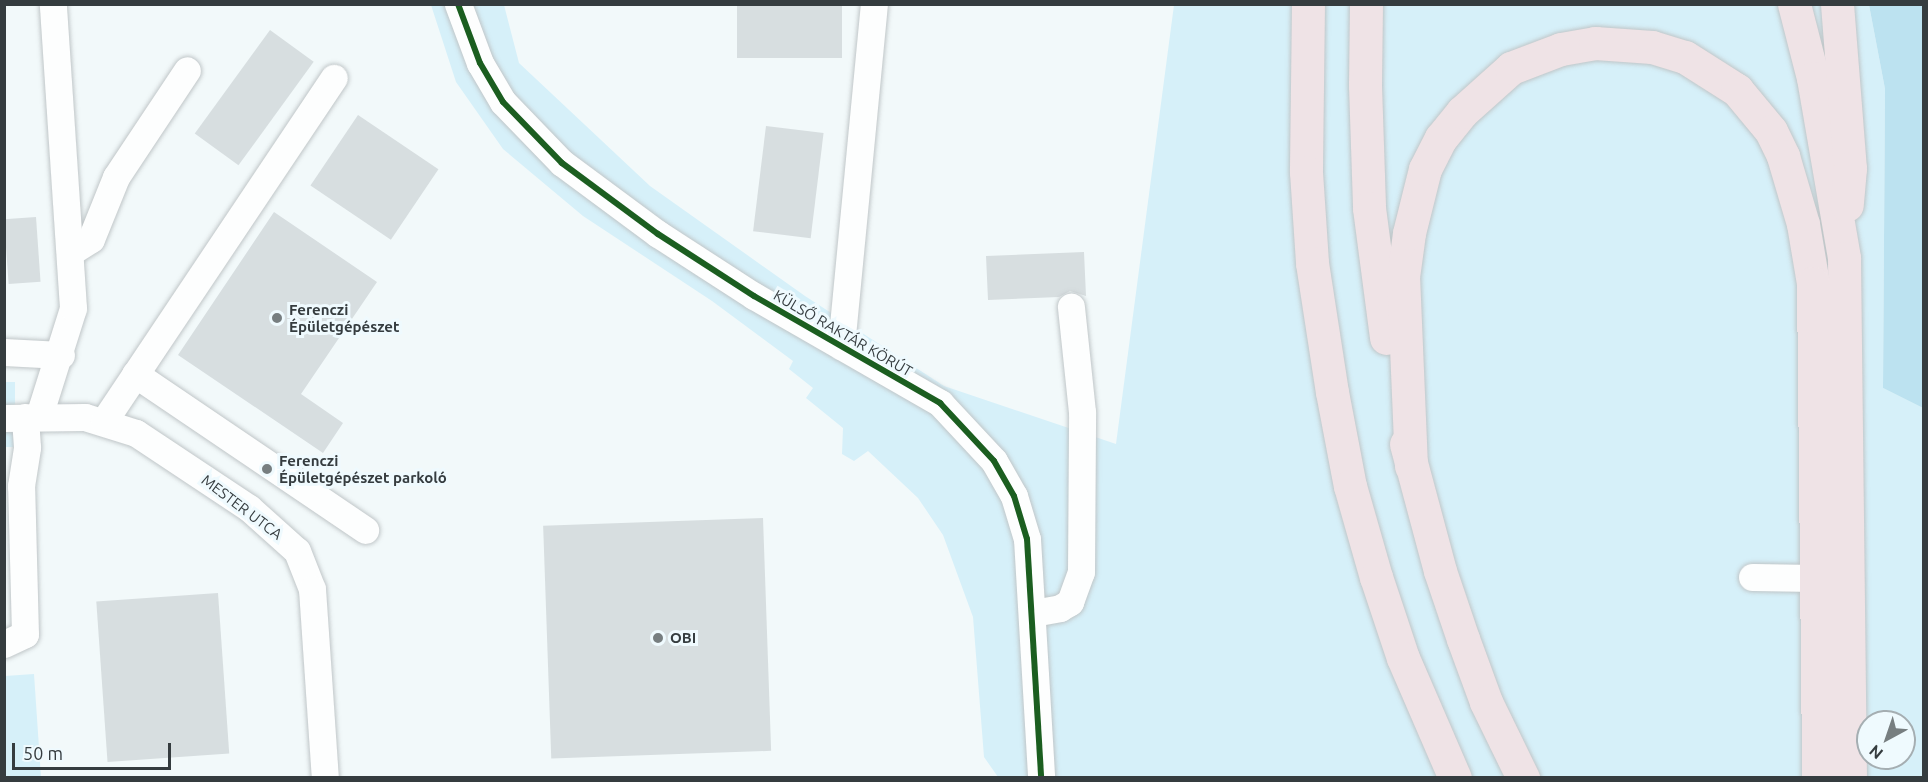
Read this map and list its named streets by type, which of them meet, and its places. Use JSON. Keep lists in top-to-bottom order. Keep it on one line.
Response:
{"streets":{"street":["KÜLSŐ RAKTÁR KÖRÚT","MESTER UTCA"]},"places":["Ferenczi Épületgépészet","Ferenczi Épületgépészet parkoló","OBI"],"scale_bar":"50 m","north":"bottom left"}
